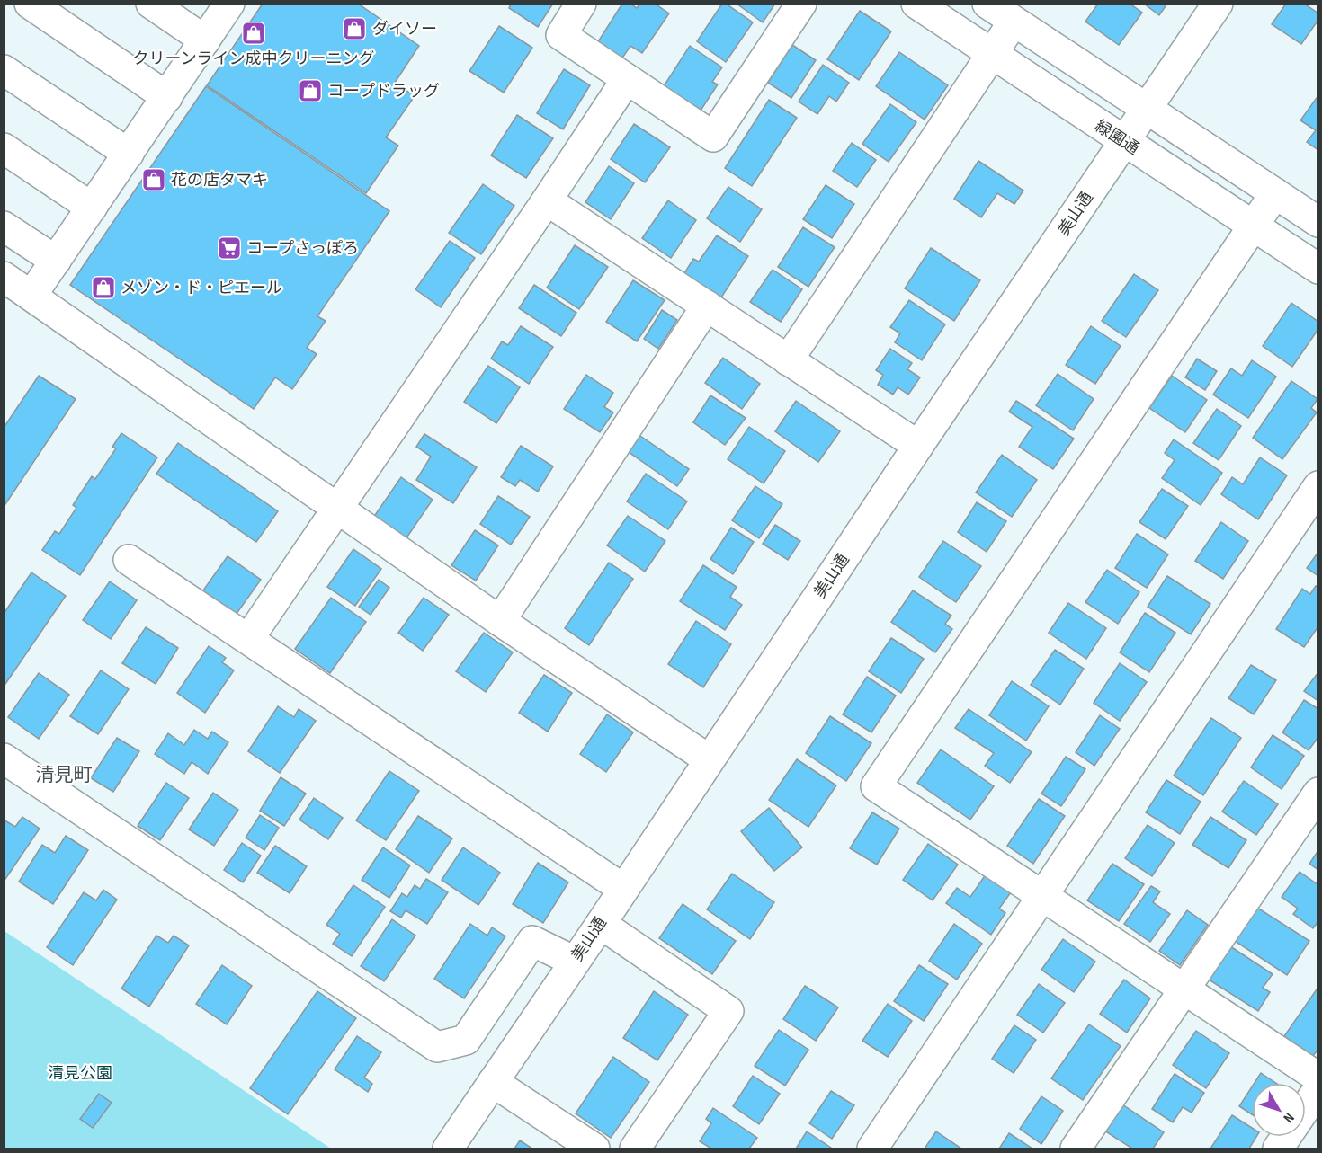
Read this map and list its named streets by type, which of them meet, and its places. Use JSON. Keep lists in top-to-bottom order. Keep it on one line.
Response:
{"streets":{"street":["緑園通","美山通"]},"crossings":[["緑園通","美山通"]],"districts":["清見町"],"parks":["清見公園"],"places":{"shop":["ダイソー","クリーンライン成中クリーニング","コープドラッグ","花の店タマキ","メゾン・ド・ピエール"],"supermarket":["コープさっぽろ"]},"north":"bottom right"}
